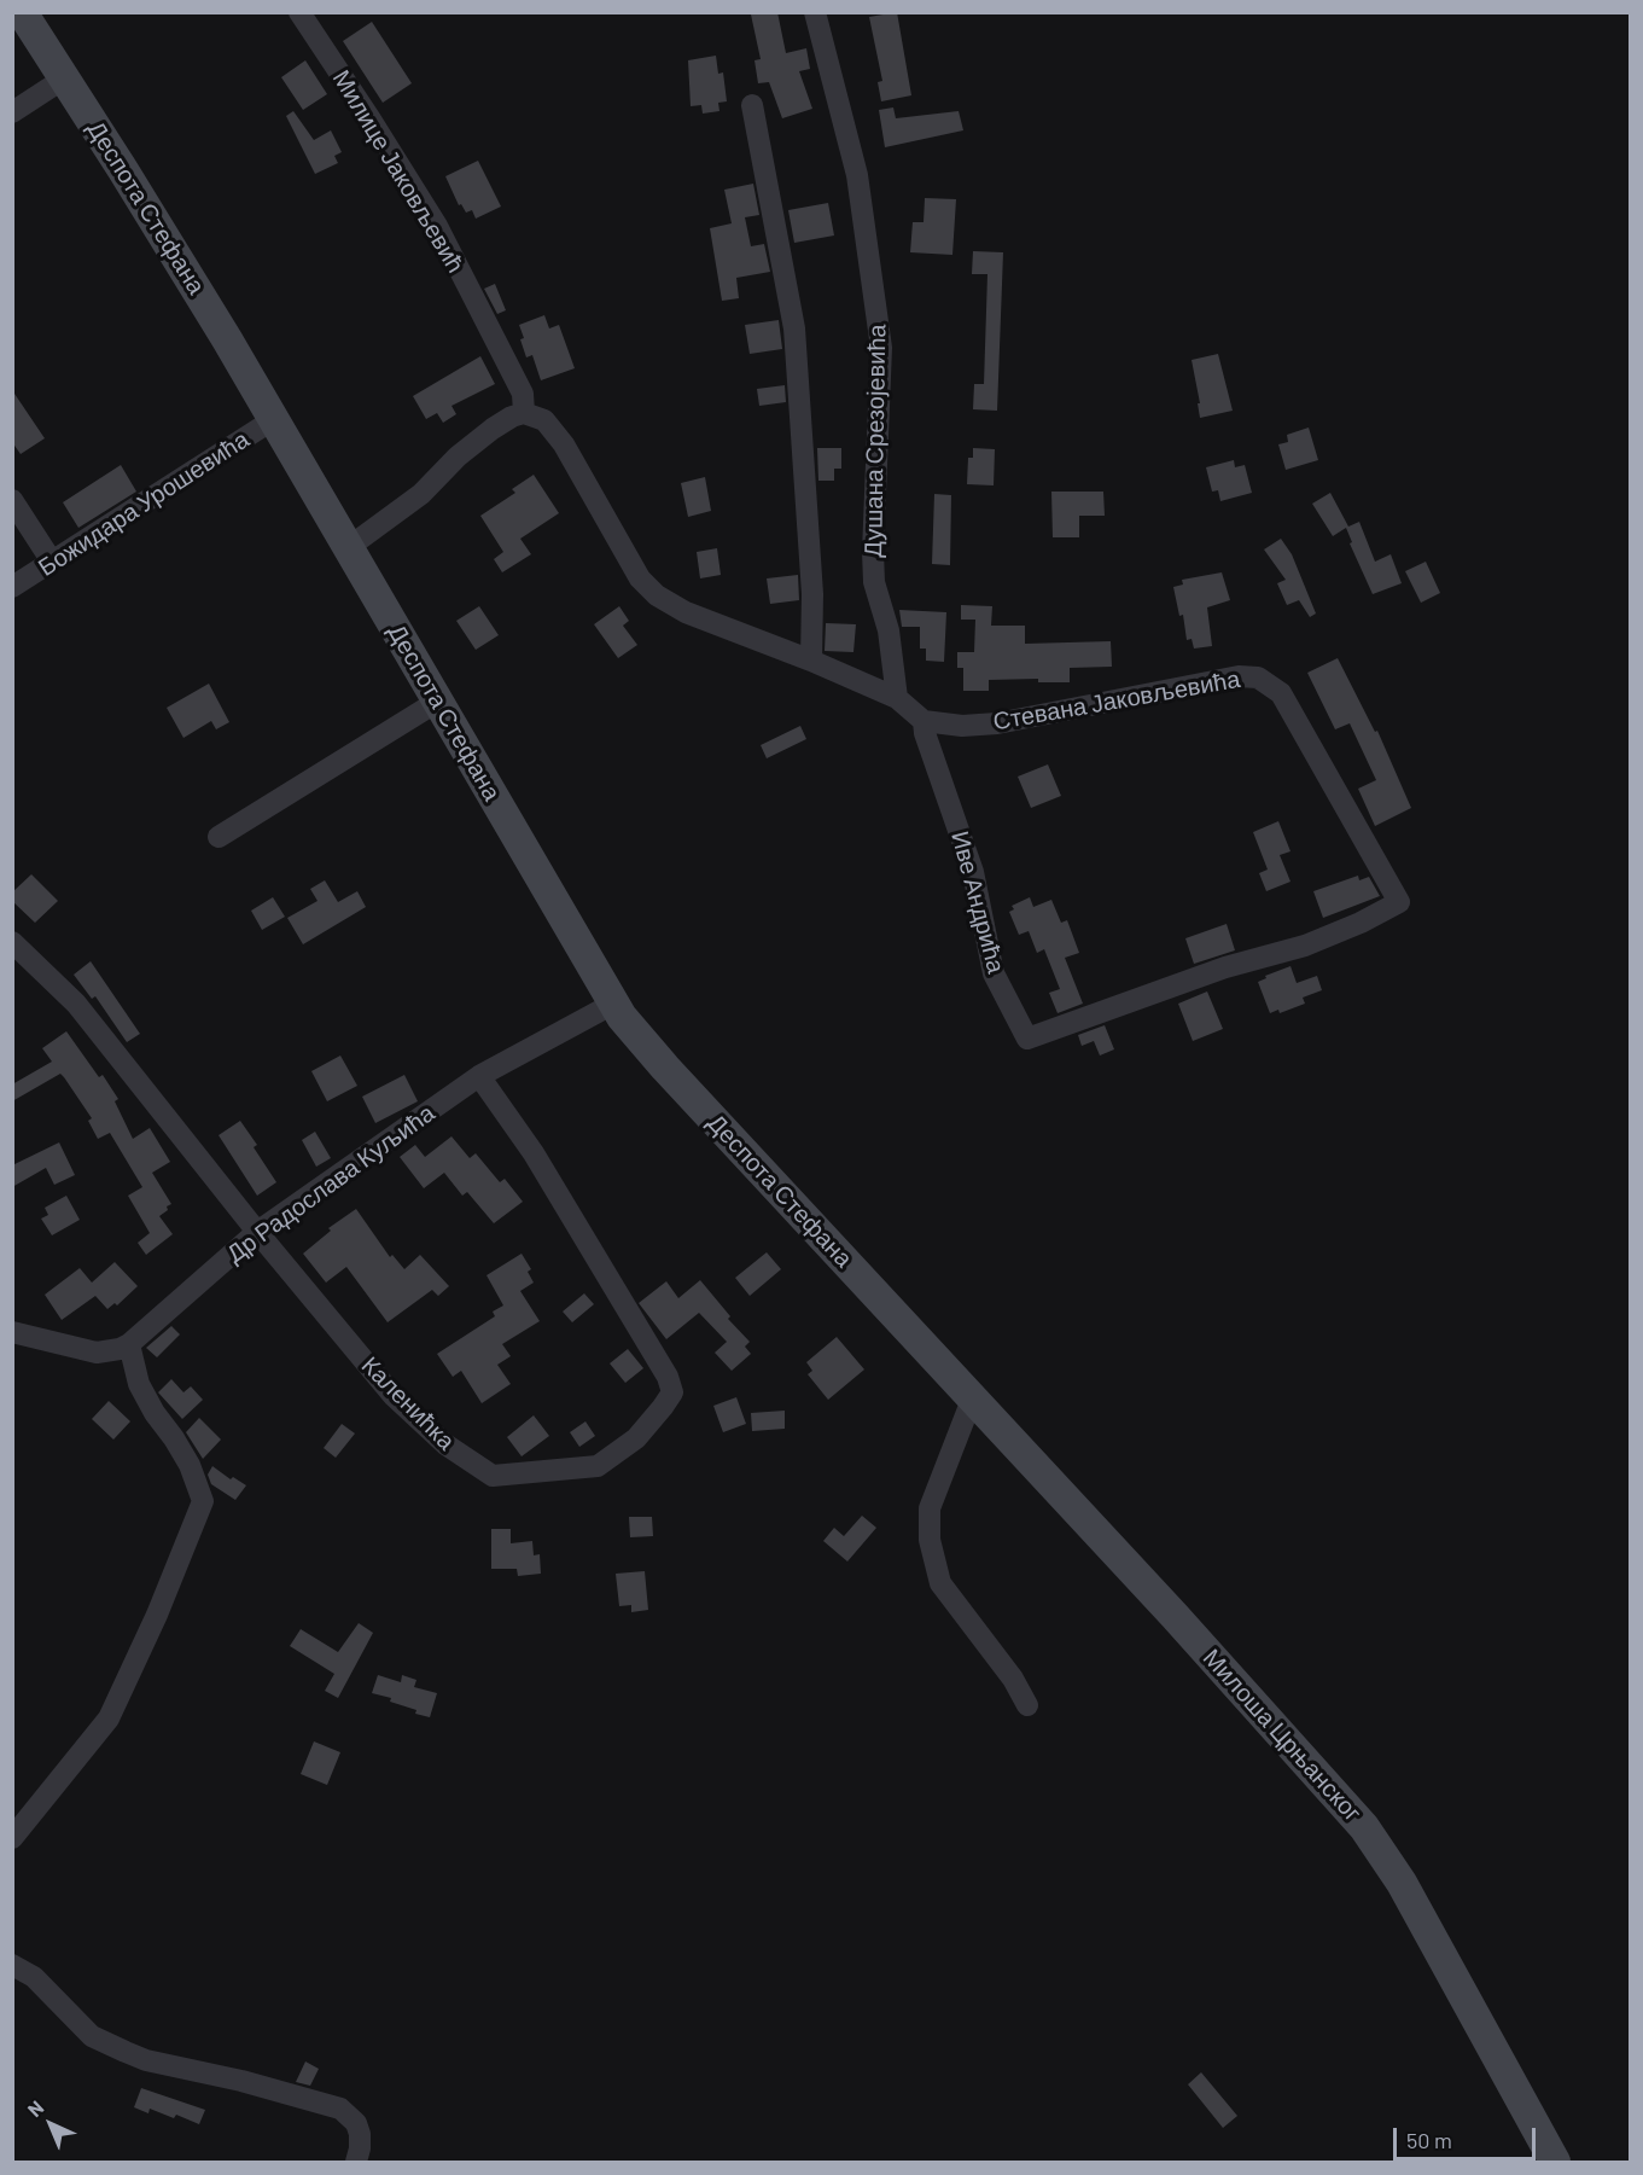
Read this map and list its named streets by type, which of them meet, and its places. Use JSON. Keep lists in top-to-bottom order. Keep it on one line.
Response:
{"streets":{"main road":["Деспота Стефана","Милоша Црњанског"],"street":["Милице Јаковљевић","Душана Срезојевића","Божидара Урошевића","Стевана Јаковљевића","Иве Андрића","Др Радослава Куљића","Каленићка"]},"crossings":[["Деспота Стефана","Божидара Урошевића"],["Деспота Стефана","Др Радослава Куљића"],["Деспота Стефана","Милоша Црњанског"],["Стевана Јаковљевића","Иве Андрића"],["Др Радослава Куљића","Каленићка"]],"scale_bar":"50 m","north":"top left"}
